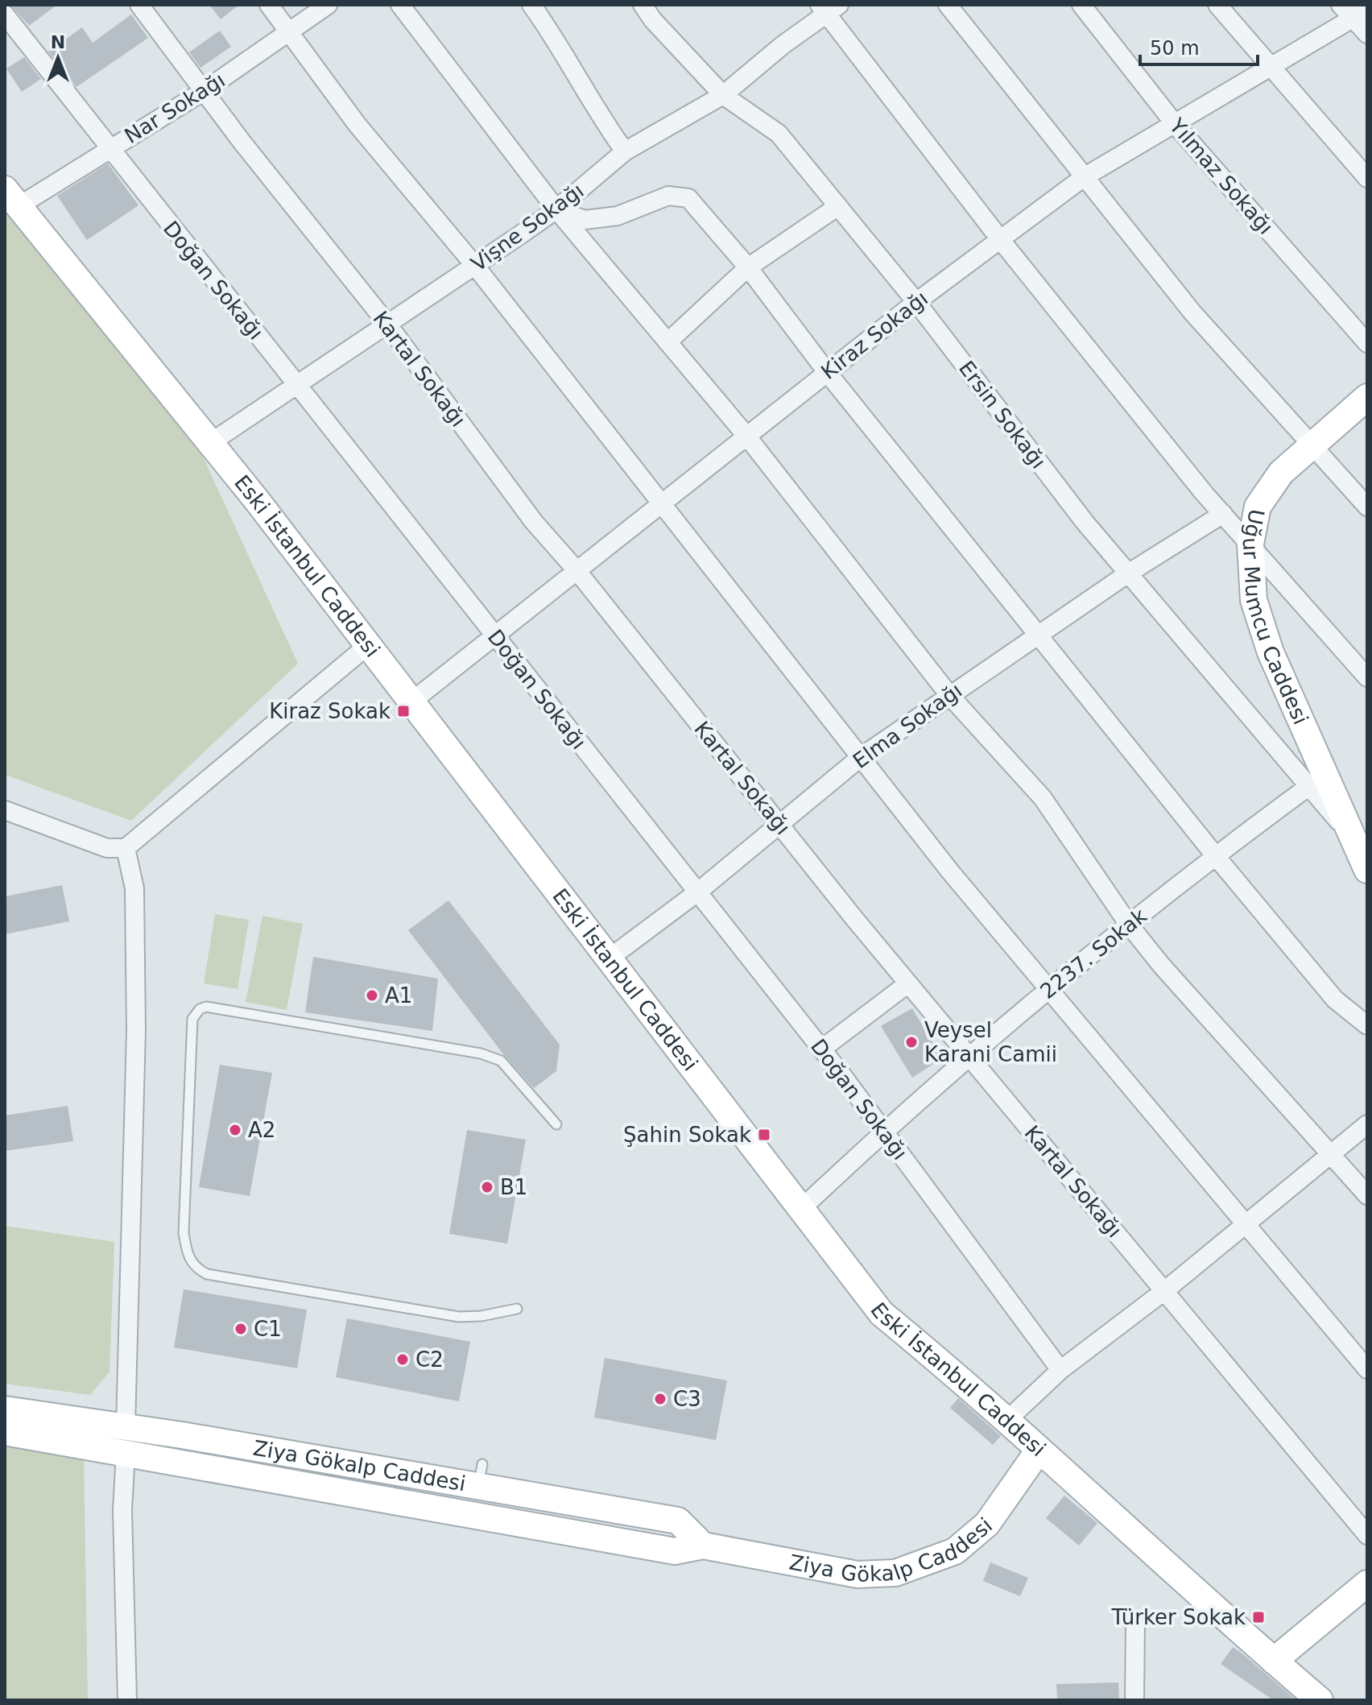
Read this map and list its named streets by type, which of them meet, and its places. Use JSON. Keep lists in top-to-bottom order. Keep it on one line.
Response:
{"streets":{"street":["Nar Sokağı","Yılmaz Sokağı","Vişne Sokağı","Doğan Sokağı","Kiraz Sokağı","Kartal Sokağı","Ersin Sokağı","Eski İstanbul Caddesi","Uğur Mumcu Caddesi","Elma Sokağı","2237. Sokak","Ziya Gökalp Caddesi"]},"crossings":[["Nar Sokağı","Doğan Sokağı"],["Nar Sokağı","Kartal Sokağı"],["Nar Sokağı","Eski İstanbul Caddesi"],["Yılmaz Sokağı","Kiraz Sokağı"],["Vişne Sokağı","Doğan Sokağı"],["Vişne Sokağı","Kartal Sokağı"],["Vişne Sokağı","Ersin Sokağı"],["Vişne Sokağı","Eski İstanbul Caddesi"],["Doğan Sokağı","Kiraz Sokağı"],["Doğan Sokağı","Elma Sokağı"],["Doğan Sokağı","2237. Sokak"],["Kiraz Sokağı","Kartal Sokağı"],["Kiraz Sokağı","Ersin Sokağı"],["Kiraz Sokağı","Eski İstanbul Caddesi"],["Kartal Sokağı","Elma Sokağı"],["Kartal Sokağı","2237. Sokak"],["Ersin Sokağı","Uğur Mumcu Caddesi"],["Ersin Sokağı","Elma Sokağı"],["Ersin Sokağı","2237. Sokak"],["Eski İstanbul Caddesi","Elma Sokağı"],["Eski İstanbul Caddesi","2237. Sokak"],["Eski İstanbul Caddesi","Ziya Gökalp Caddesi"]],"places":{"transit":["Kiraz Sokak","Şahin Sokak","Türker Sokak"],"other":["A1","Veysel Karani Camii","A2","B1","C1","C2","C3"]},"scale_bar":"50 m","north":"top"}
